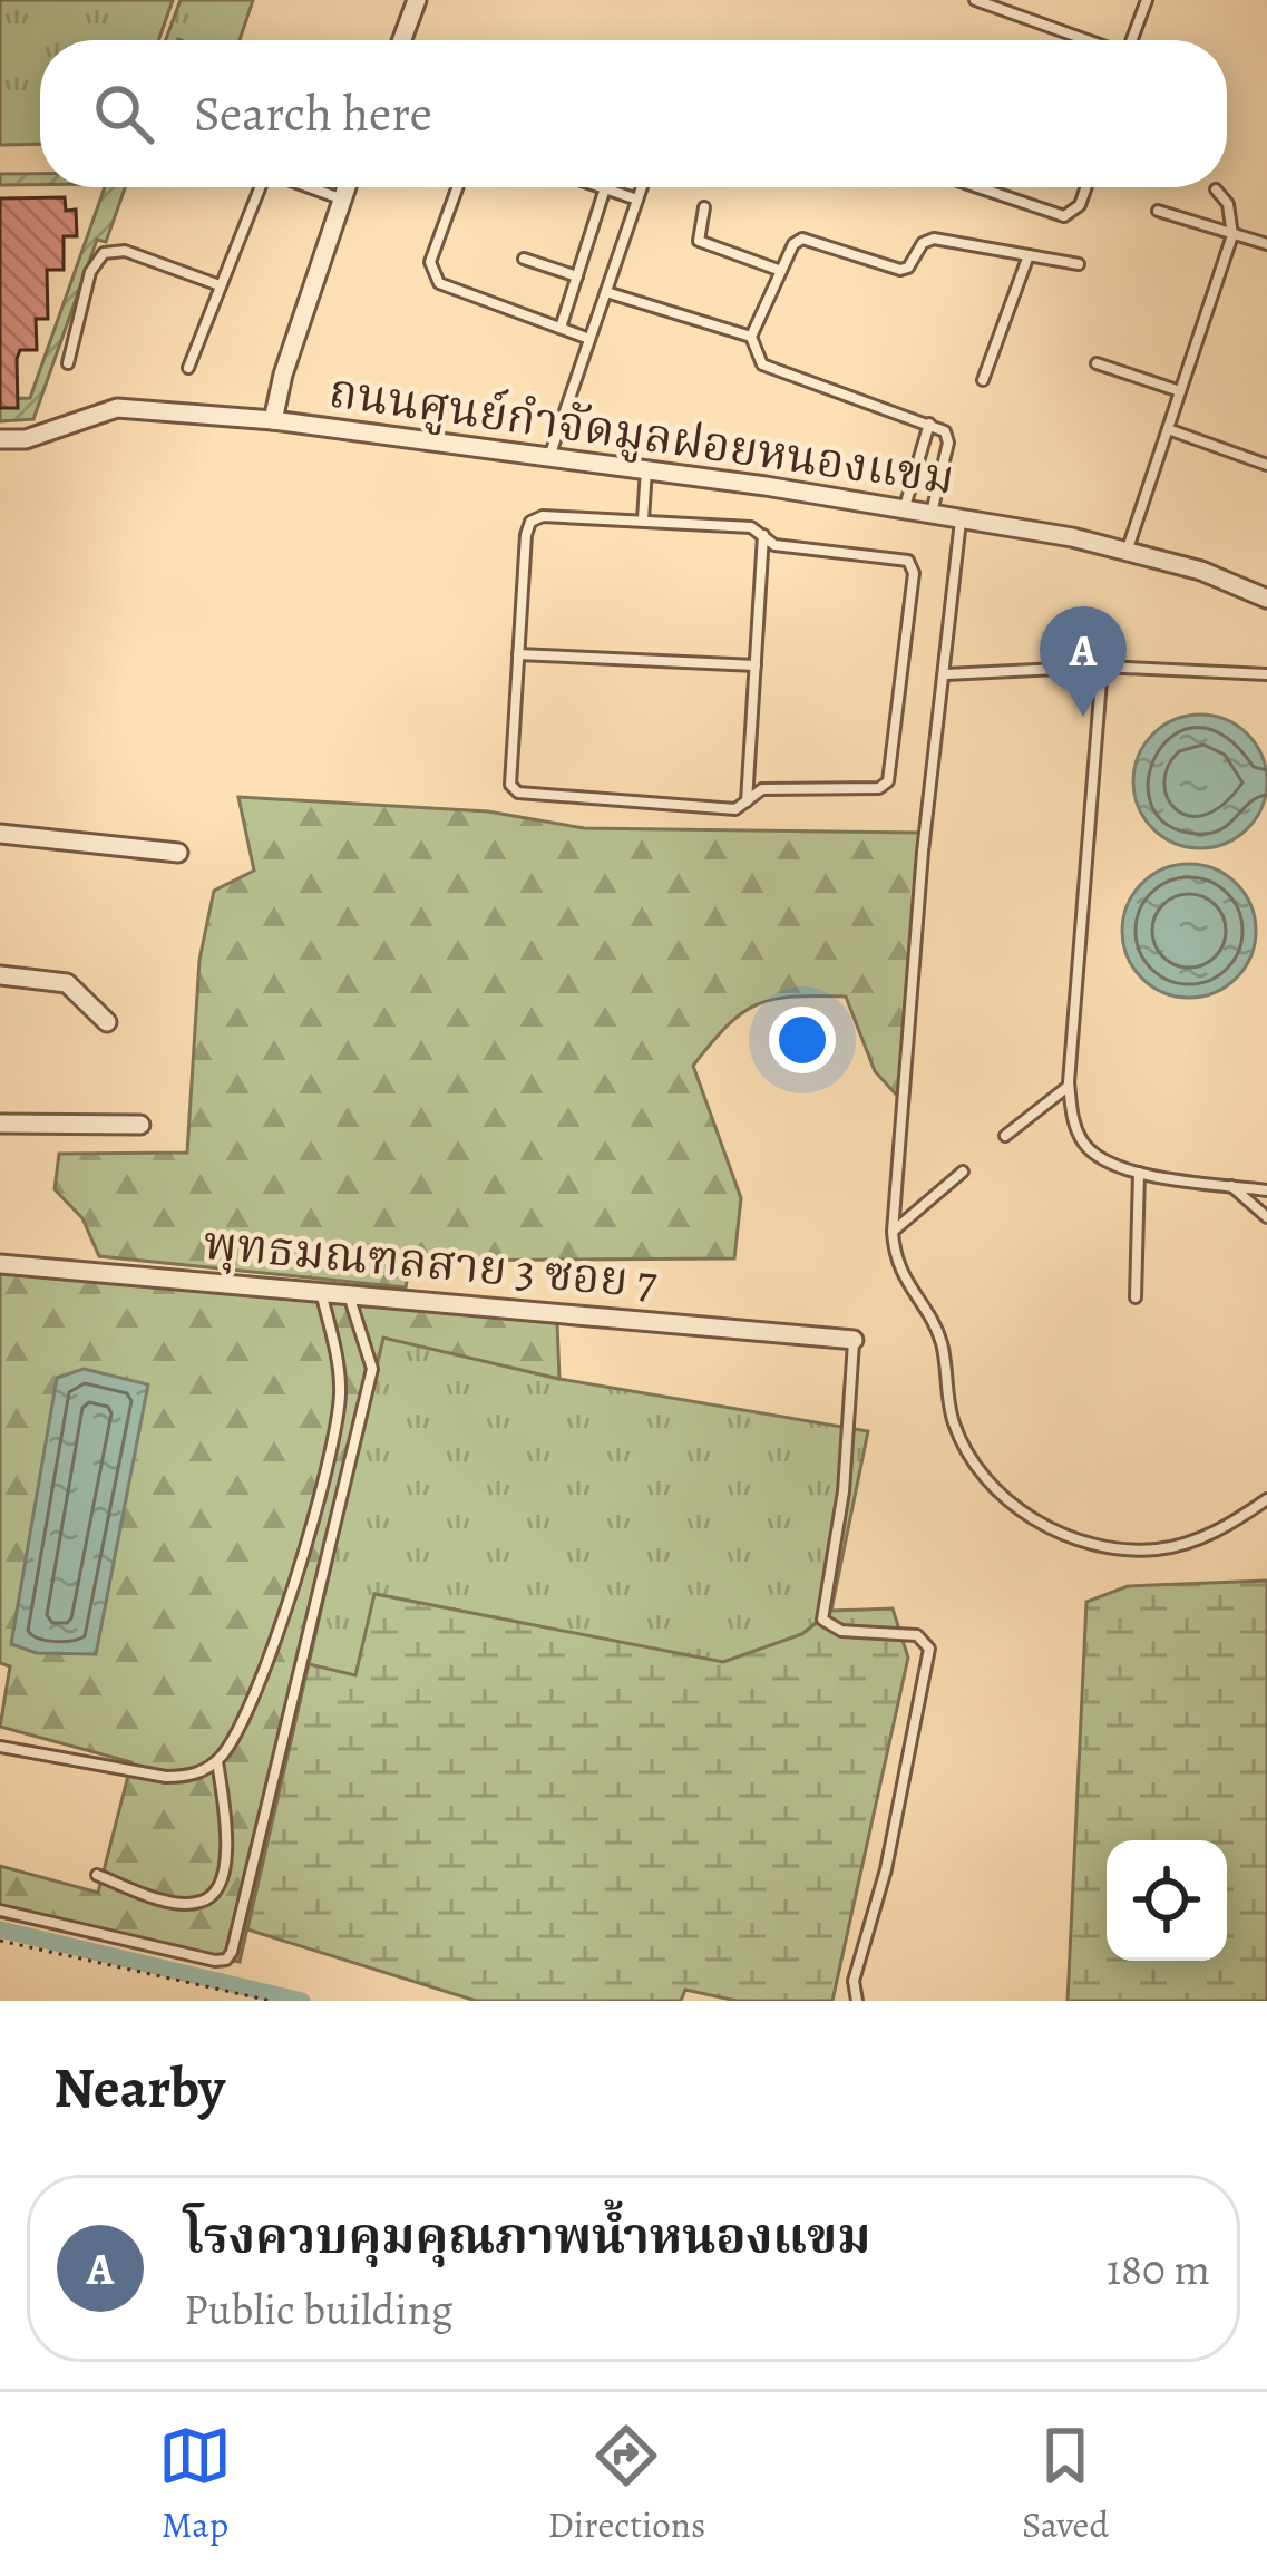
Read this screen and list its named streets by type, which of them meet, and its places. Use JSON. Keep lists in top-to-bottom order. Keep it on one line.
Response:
{"streets":{"street":["ถนนศูนย์กำจัดมูลฝอยหนองแขม","พุทธมณฑลสาย 3 ซอย 7"]},"page":{"search":"Search here","pins":"A","heading":"Nearby","list":[{"mark":"A","name":"โรงควบคุมคุณภาพน้ำหนองแขม","note":"Public building","value":"180 m"}],"nav":["Map","Directions","Saved"]}}
